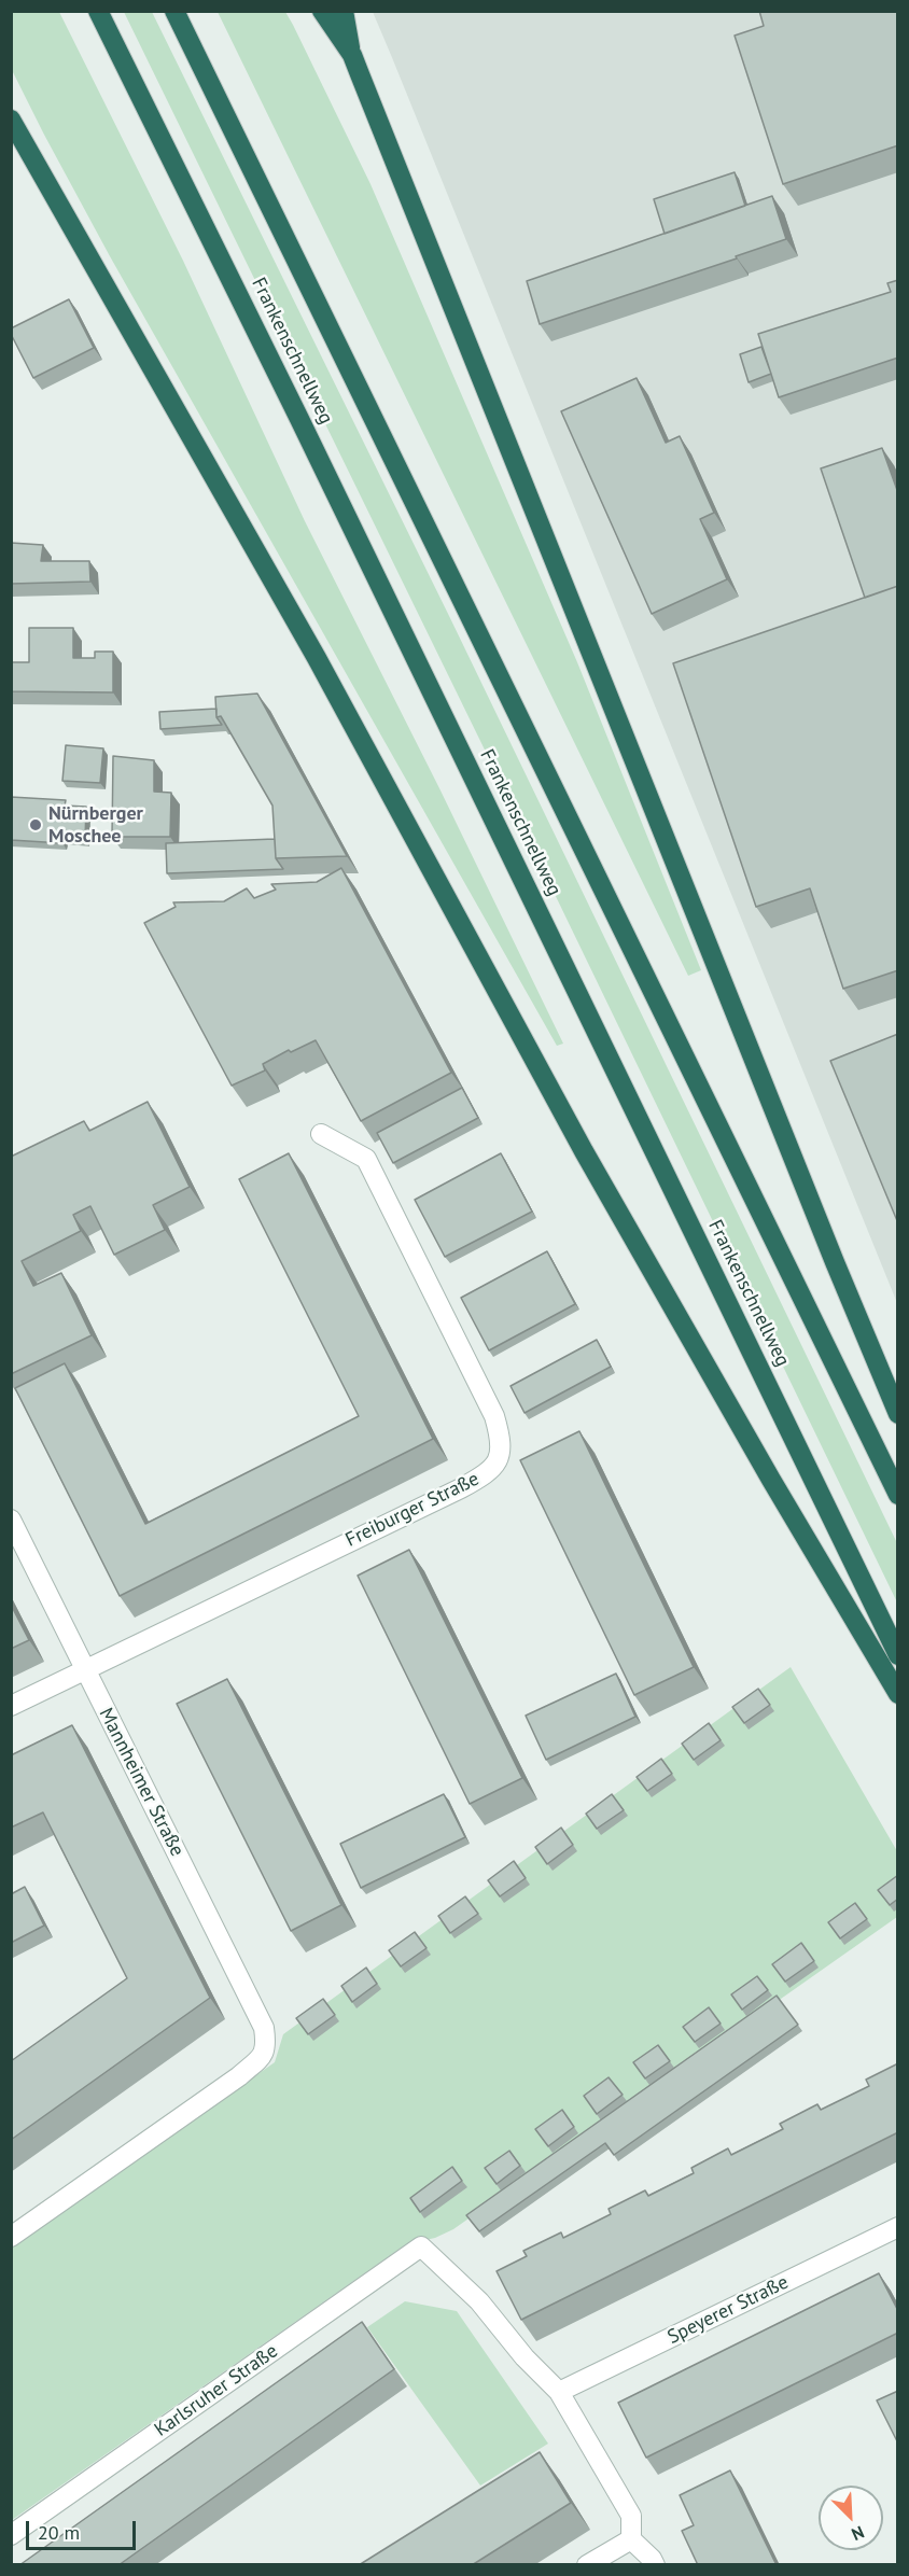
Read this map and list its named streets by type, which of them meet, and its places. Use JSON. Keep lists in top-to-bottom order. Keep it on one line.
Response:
{"streets":{"highway":["Frankenschnellweg"],"street":["Freiburger Straße","Mannheimer Straße","Speyerer Straße","Karlsruher Straße"]},"crossings":[["Freiburger Straße","Mannheimer Straße"],["Speyerer Straße","Karlsruher Straße"]],"places":["Nürnberger Moschee"],"scale_bar":"20 m","north":"bottom right"}
